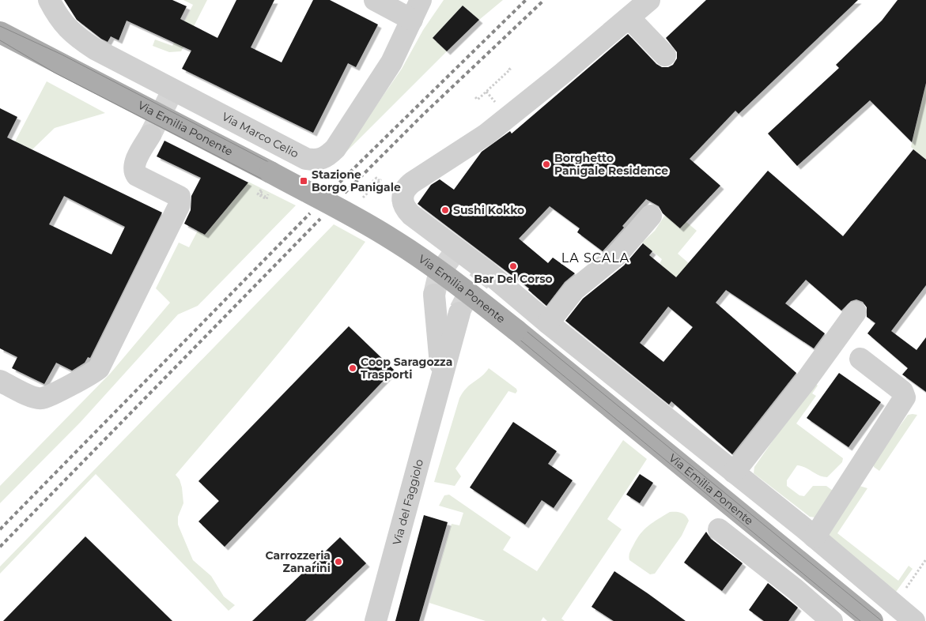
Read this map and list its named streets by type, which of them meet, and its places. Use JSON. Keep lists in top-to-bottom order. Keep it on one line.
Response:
{"streets":{"main road":["Via Emilia Ponente"],"street":["Via Marco Celio","Via del Faggiolo"]},"districts":["LA SCALA"],"places":{"other":["Borghetto Panigale Residence","Sushi Kokko","Bar Del Corso","Coop Saragozza Trasporti","Carrozzeria Zanarini"],"transit":["Stazione Borgo Panigale"]}}
